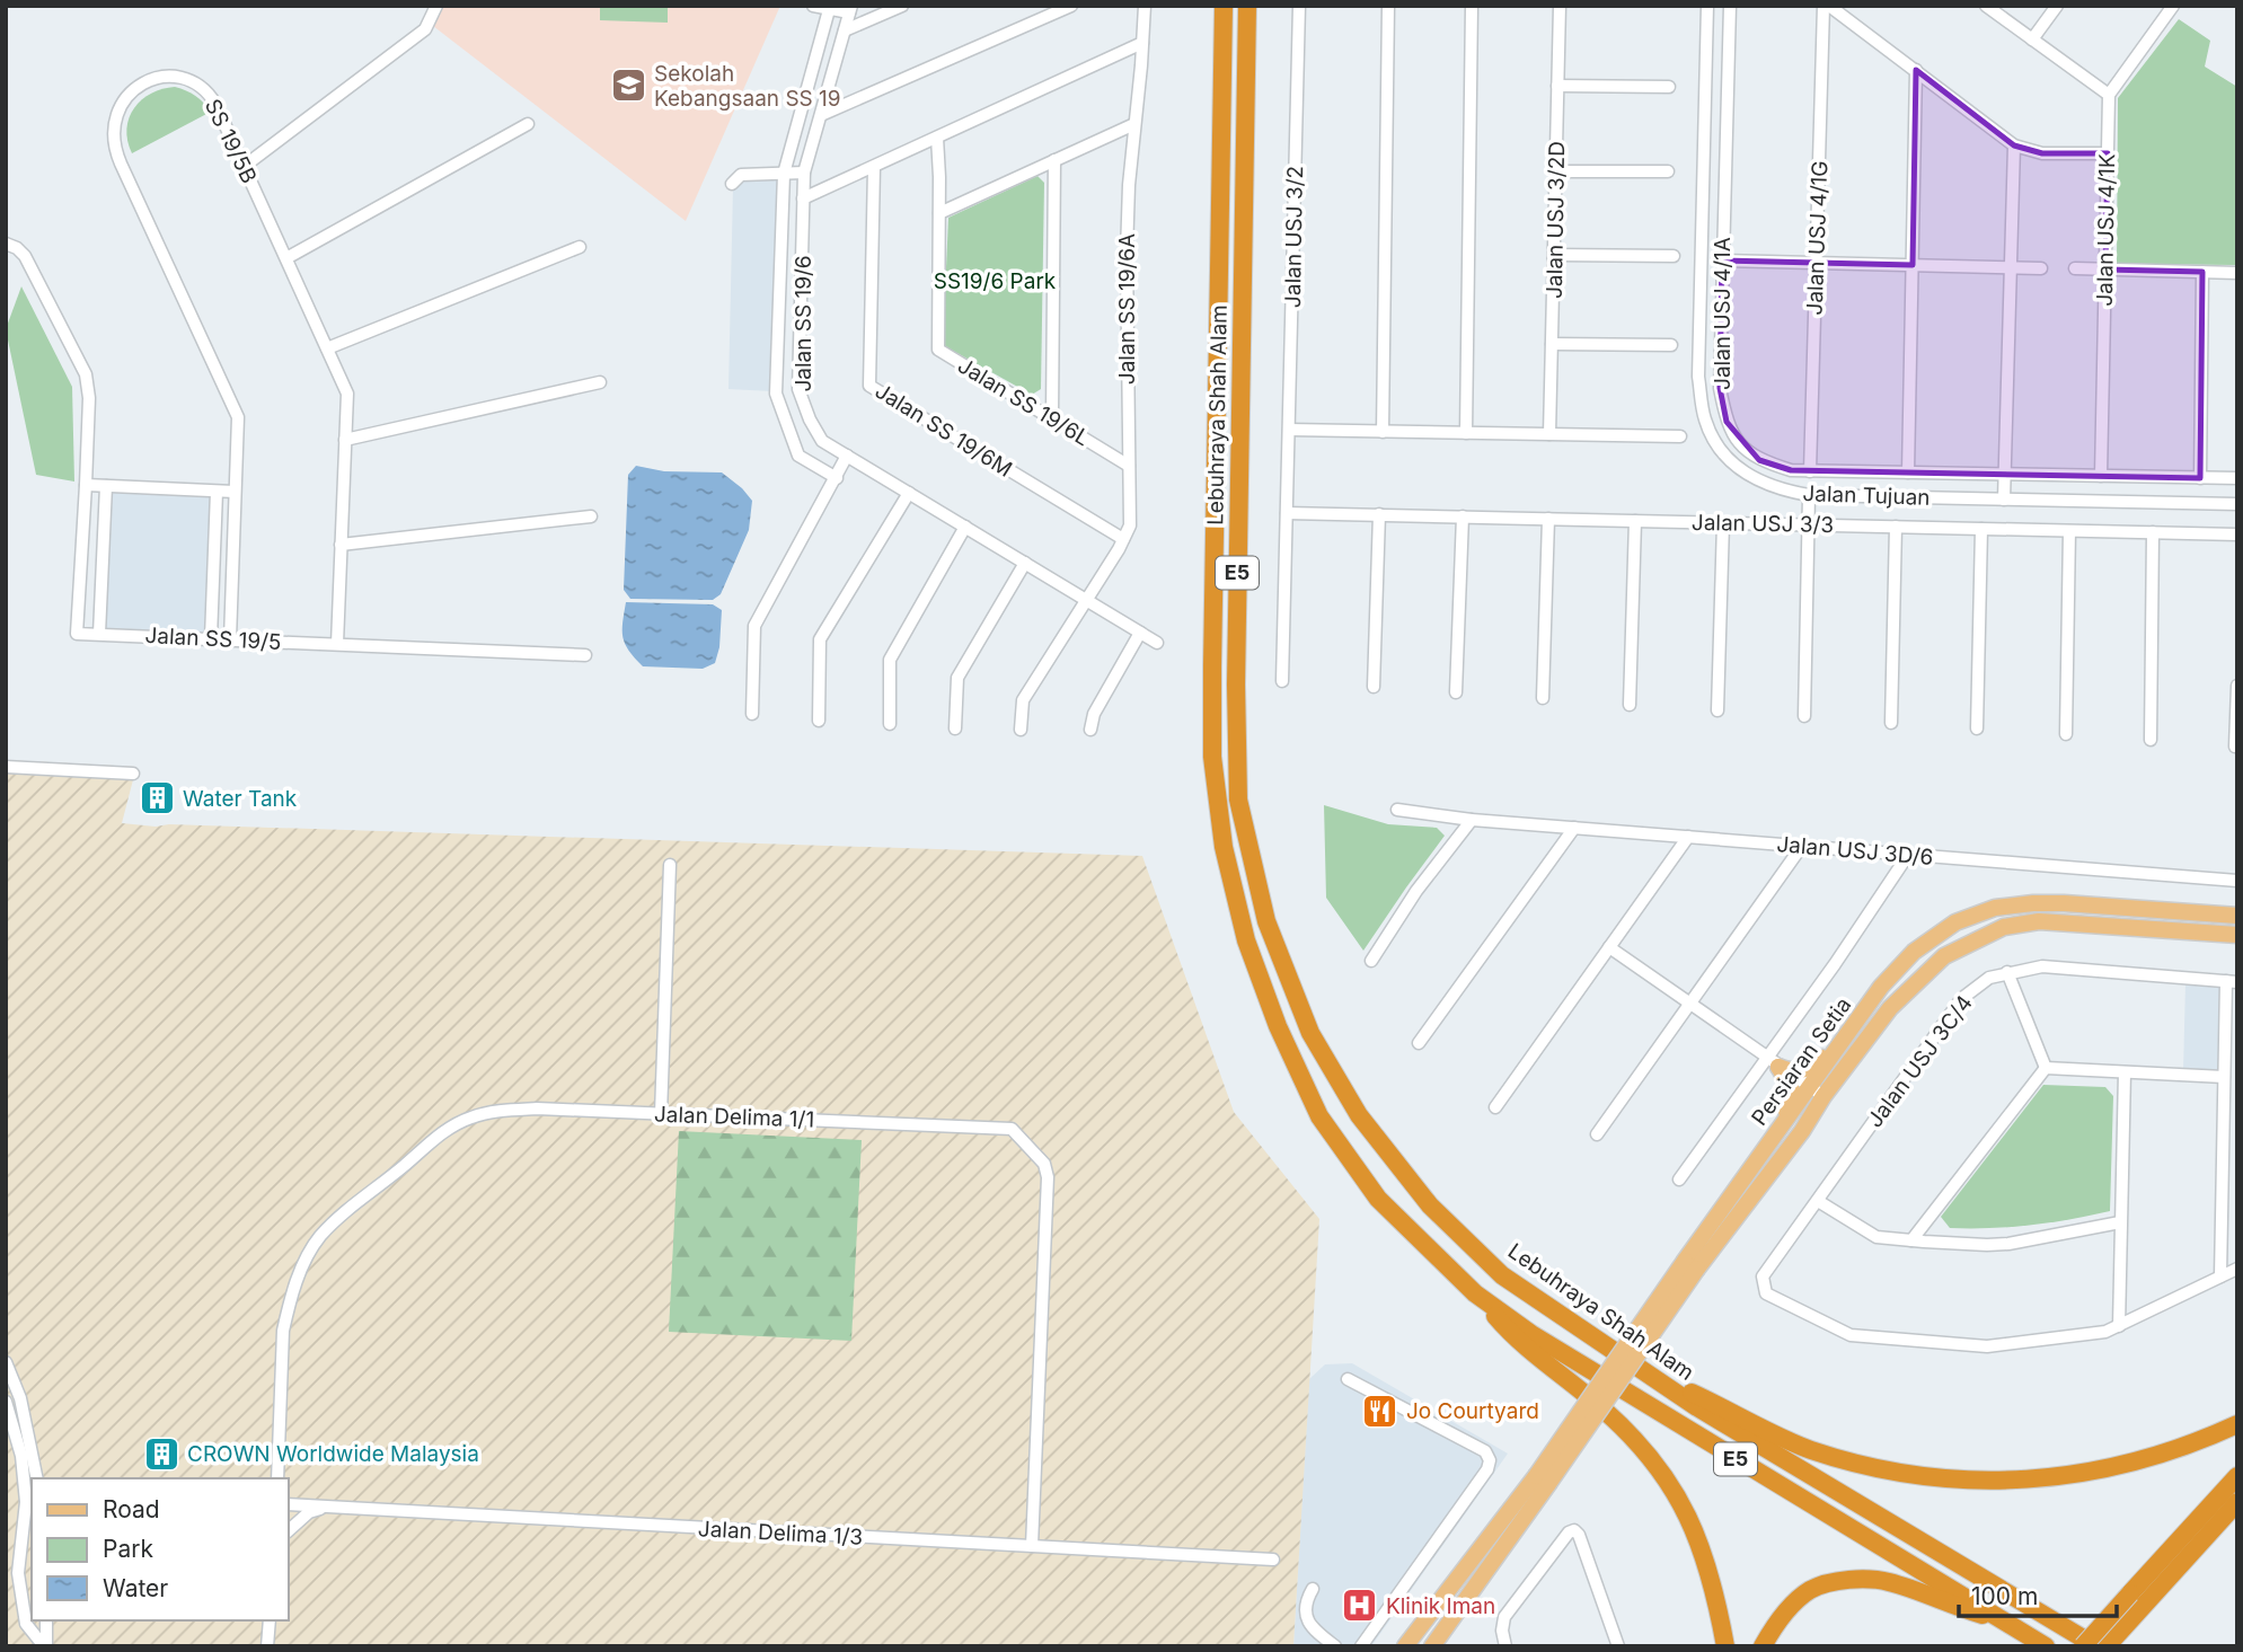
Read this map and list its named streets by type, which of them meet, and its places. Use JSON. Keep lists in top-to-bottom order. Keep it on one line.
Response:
{"streets":{"highway":["Lebuhraya Shah Alam","E5"],"main road":["Persiaran Setia"],"street":["SS 19/5B","Jalan USJ 3/2D","Jalan USJ 4/1K","Jalan USJ 3/2","Jalan USJ 4/1G","Jalan SS 19/6A","Jalan USJ 4/1A","Jalan SS 19/6","Jalan SS 19/6L","Jalan SS 19/6M","Jalan Tujuan","Jalan USJ 3/3","Jalan SS 19/5","Jalan USJ 3D/6","Jalan USJ 3C/4","Jalan Delima 1/1","Jalan Delima 1/3"]},"crossings":[["SS 19/5B","Jalan SS 19/5"],["Jalan USJ 4/1K","Jalan USJ 4/1A"],["Jalan USJ 3/2","Jalan USJ 3/3"],["Jalan USJ 4/1G","Jalan USJ 4/1A"],["Jalan SS 19/6A","Jalan SS 19/6"],["Jalan SS 19/6A","Jalan SS 19/6L"],["Jalan SS 19/6A","Jalan SS 19/6M"],["Jalan Delima 1/1","Jalan Delima 1/3"]],"parks":["SS19/6 Park"],"places":{"school or university":["Sekolah Kebangsaan SS 19"],"building":["Water Tank","CROWN Worldwide Malaysia"],"restaurant":["Jo Courtyard"],"hospital":["Klinik Iman"]},"legend":["Road","Park","Water"],"scale_bar":"100 m"}
